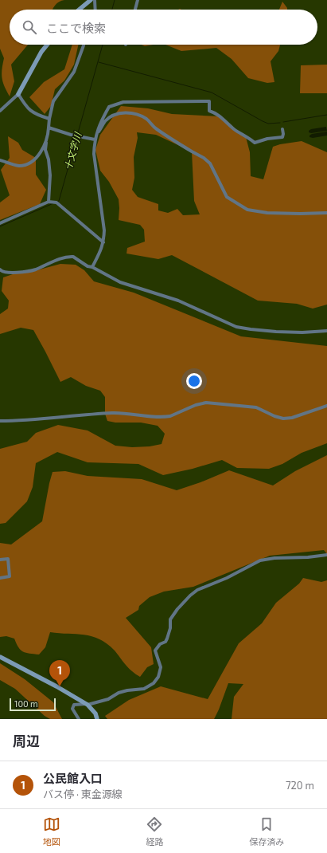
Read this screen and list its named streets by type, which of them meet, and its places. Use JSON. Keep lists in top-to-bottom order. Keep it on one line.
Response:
{"water":["十文字川"],"scale_bar":"100 m","page":{"search":"ここで検索","pins":"1","scale":"100 m","heading":"周辺","list":[{"mark":"1","name":"公民館入口","note":"バス停 · 東金源線","value":"720 m"}],"nav":["地図","経路","保存済み"]}}
